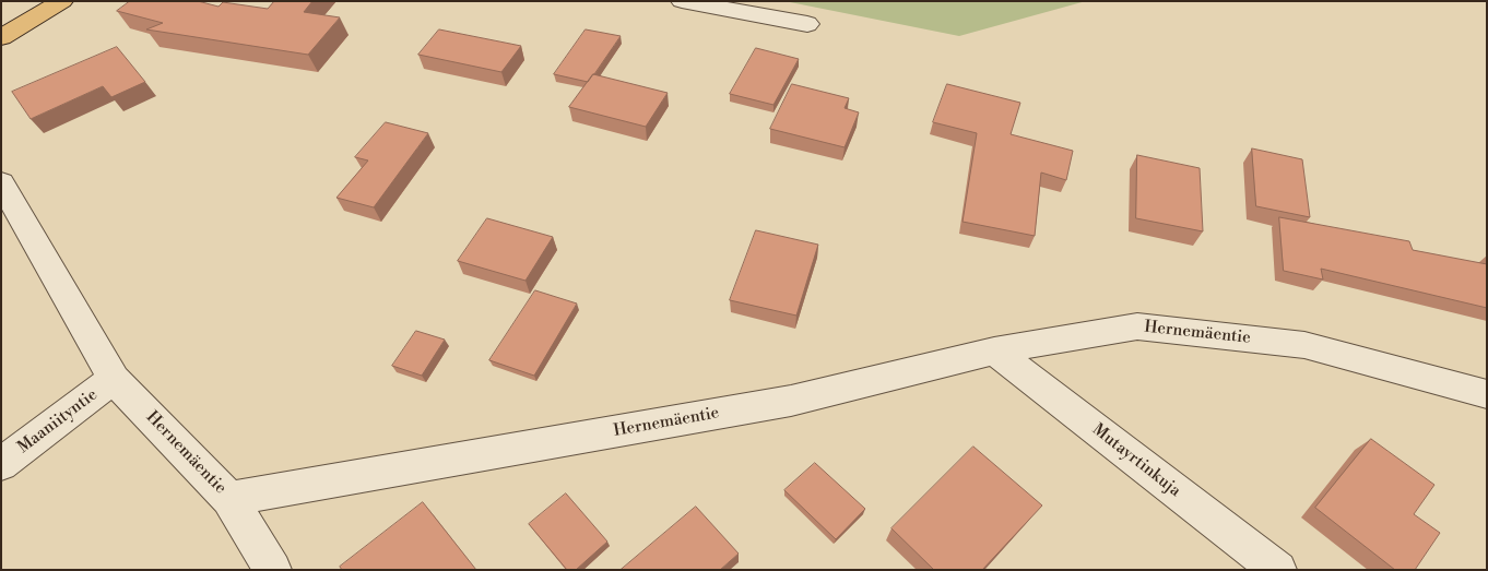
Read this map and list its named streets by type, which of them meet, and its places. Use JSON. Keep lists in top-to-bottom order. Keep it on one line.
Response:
{"streets":{"street":["Hernemäentie","Maaniityntie","Mutayrtinkuja"]},"crossings":[["Hernemäentie","Maaniityntie"],["Hernemäentie","Mutayrtinkuja"]]}
